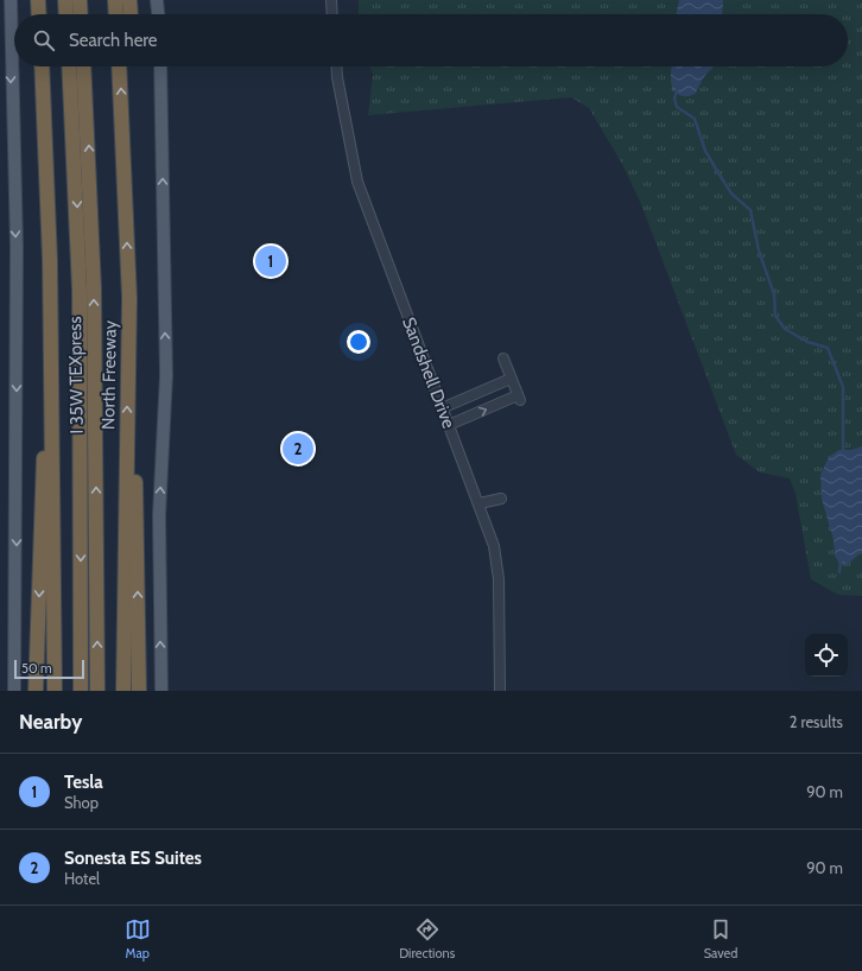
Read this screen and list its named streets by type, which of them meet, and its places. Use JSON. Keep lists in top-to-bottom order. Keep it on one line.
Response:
{"streets":{"highway":["I 35W TEXpress","North Freeway"],"street":["Sandshell Drive"]},"scale_bar":"50 m","page":{"search":"Search here","pins":["1","2"],"scale":"50 m","heading":["Nearby","2 results"],"list":[{"mark":"1","name":"Tesla","note":"Shop","value":"90 m"},{"mark":"2","name":"Sonesta ES Suites","note":"Hotel","value":"90 m"}],"nav":["Map","Directions","Saved"]}}
